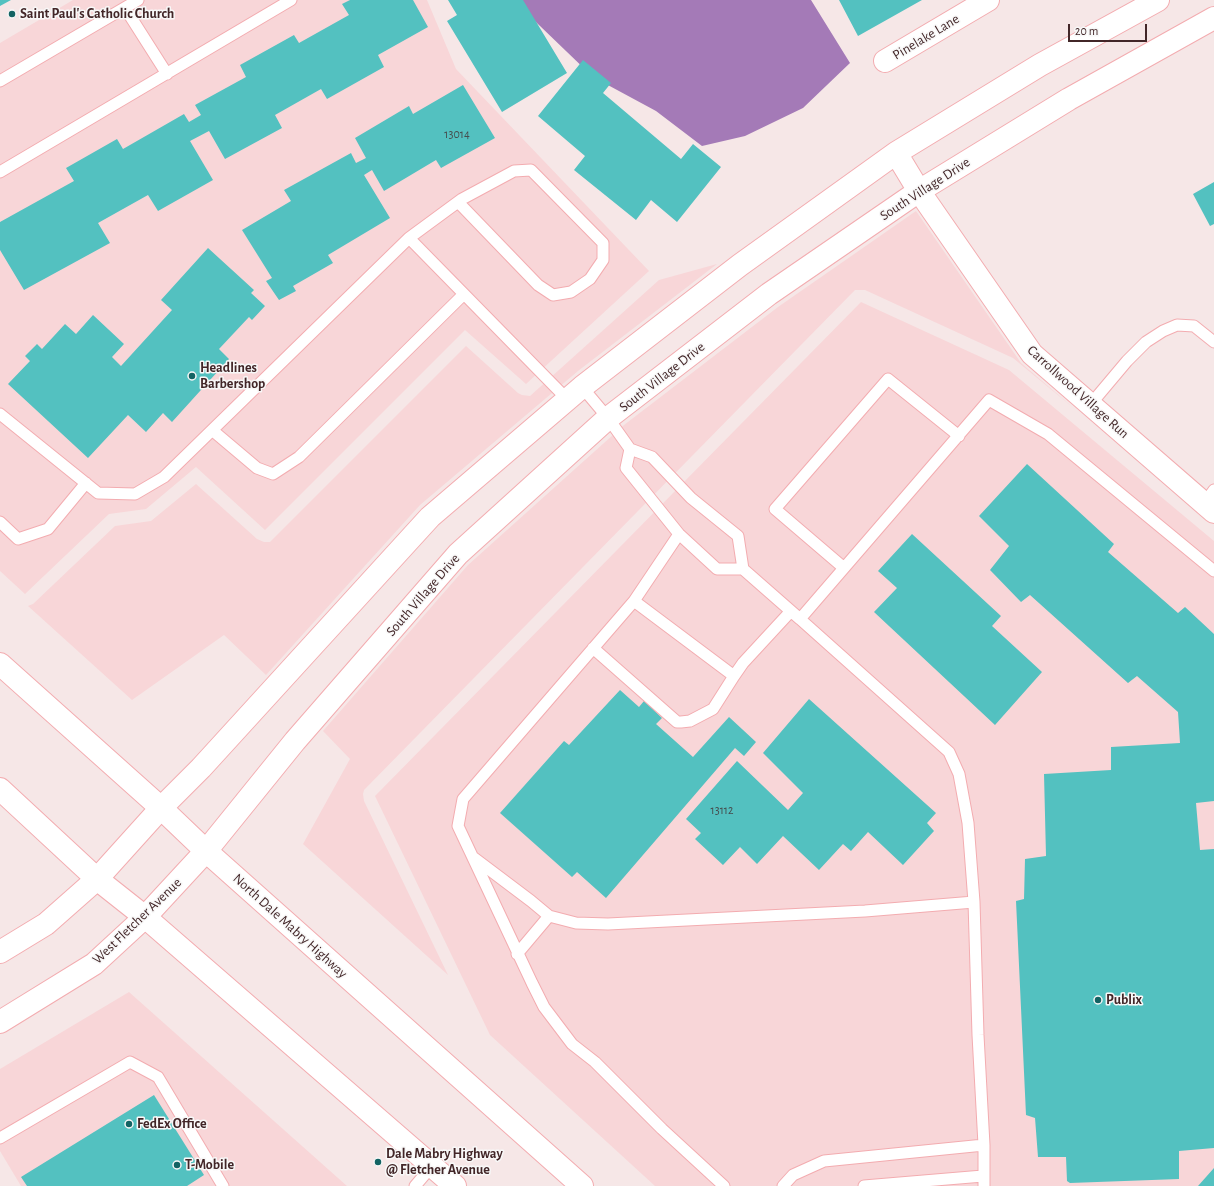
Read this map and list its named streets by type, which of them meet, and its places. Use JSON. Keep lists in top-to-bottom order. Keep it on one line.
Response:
{"streets":{"street":["Pinelake Lane","South Village Drive","Carrollwood Village Run","West Fletcher Avenue","North Dale Mabry Highway"]},"crossings":[["South Village Drive","Carrollwood Village Run"],["South Village Drive","West Fletcher Avenue"],["South Village Drive","North Dale Mabry Highway"],["West Fletcher Avenue","North Dale Mabry Highway"]],"places":["Saint Paul's Catholic Church","Headlines Barbershop","Publix","FedEx Office","Dale Mabry Highway @ Fletcher Avenue","T-Mobile"],"house_numbers":["13014","13112"],"scale_bar":"20 m"}
